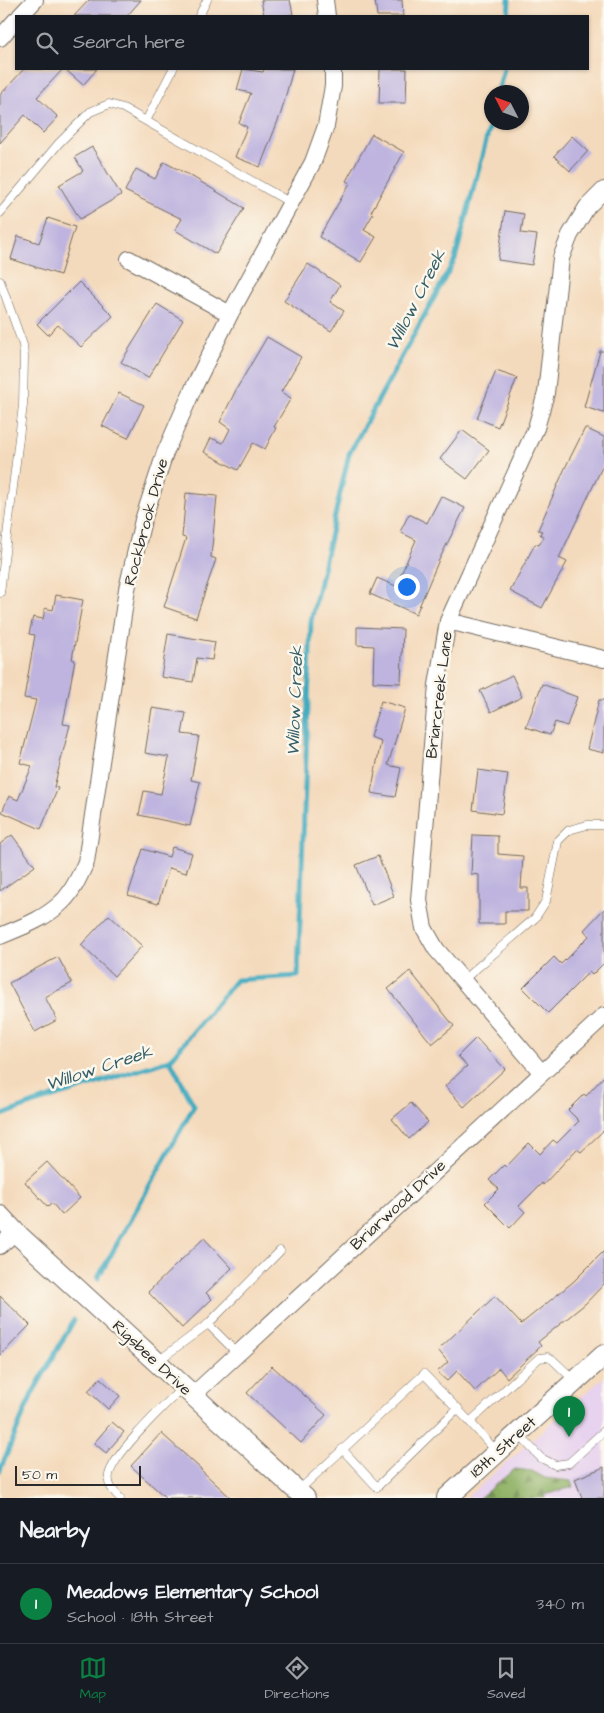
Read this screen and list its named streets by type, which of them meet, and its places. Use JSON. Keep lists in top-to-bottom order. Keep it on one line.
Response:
{"streets":{"street":["Rockbrook Drive","Briarcreek Lane","Briarwood Drive","Rigsbee Drive","18th Street"]},"crossings":[["Briarcreek Lane","Briarwood Drive"],["Briarwood Drive","Rigsbee Drive"]],"water":["Willow Creek"],"scale_bar":"50 m","north":"top left","page":{"search":"Search here","pins":"1","scale":"50 m","heading":"Nearby","list":[{"mark":"1","name":"Meadows Elementary School","note":"School · 18th Street","value":"340 m"}],"nav":["Map","Directions","Saved"]}}
